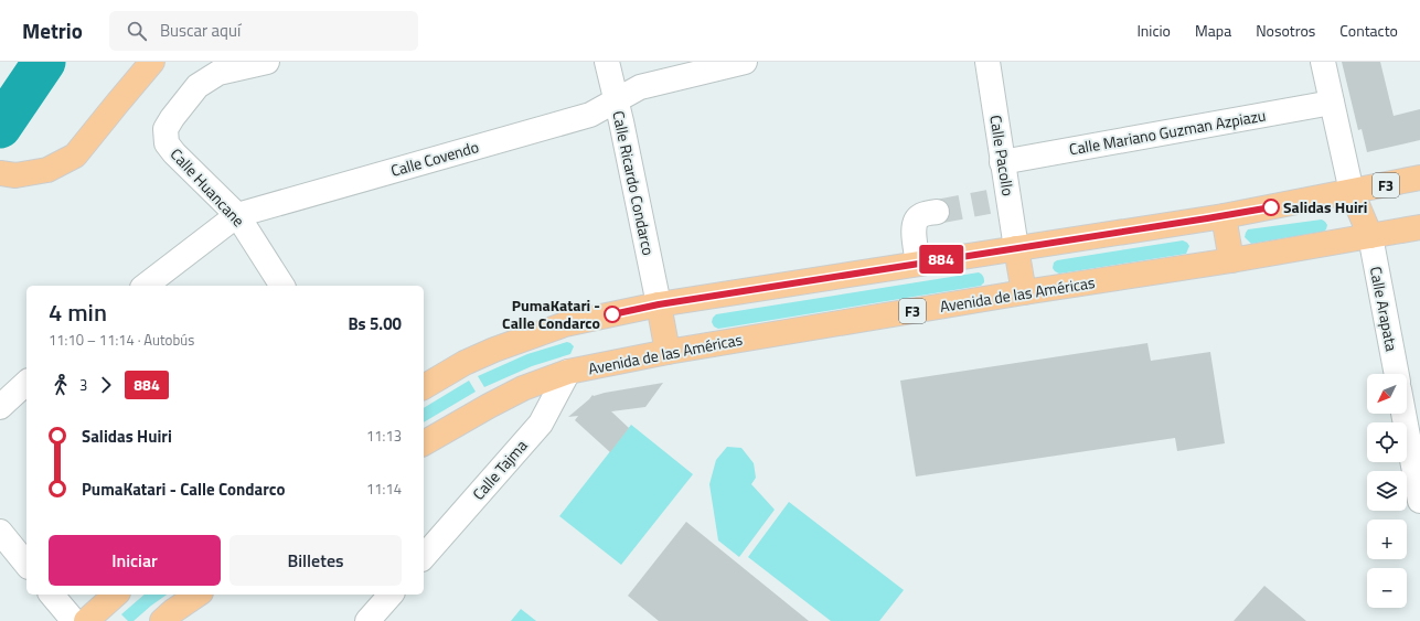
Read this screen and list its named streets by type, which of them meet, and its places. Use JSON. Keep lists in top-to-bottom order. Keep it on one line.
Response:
{"streets":{"main road":["F3","Avenida de las Américas"],"street":["Calle Mariano Guzman Azpiazu","Calle Pacollo","Calle Covendo","Calle Ricardo Condarco","Calle Huancane","Calle Arapata","Calle Tajma"]},"crossings":[["Calle Mariano Guzman Azpiazu","Calle Pacollo"],["Calle Pacollo","F3"],["Calle Covendo","Calle Ricardo Condarco"],["Calle Covendo","Calle Huancane"],["Calle Ricardo Condarco","F3"],["Avenida de las Américas","Calle Arapata"],["Avenida de las Américas","Calle Tajma"]],"places":["Salidas Huiri","PumaKatari - Calle Condarco"],"lines":["bus line 884"],"north":"bottom left","page":{"header":"Metrio","search":"Buscar aquí","nav":["Inicio","Mapa","Nosotros","Contacto"],"on_map":"884","heading":["4 min","11:10 – 11:14 · Autobús","Bs 5.00"],"legs":["3","884"],"map_buttons":["+","−"],"list":[{"name":"Salidas Huiri","value":"11:13"},{"name":"PumaKatari - Calle Condarco","value":"11:14"}],"buttons":["Iniciar","Billetes"]}}
